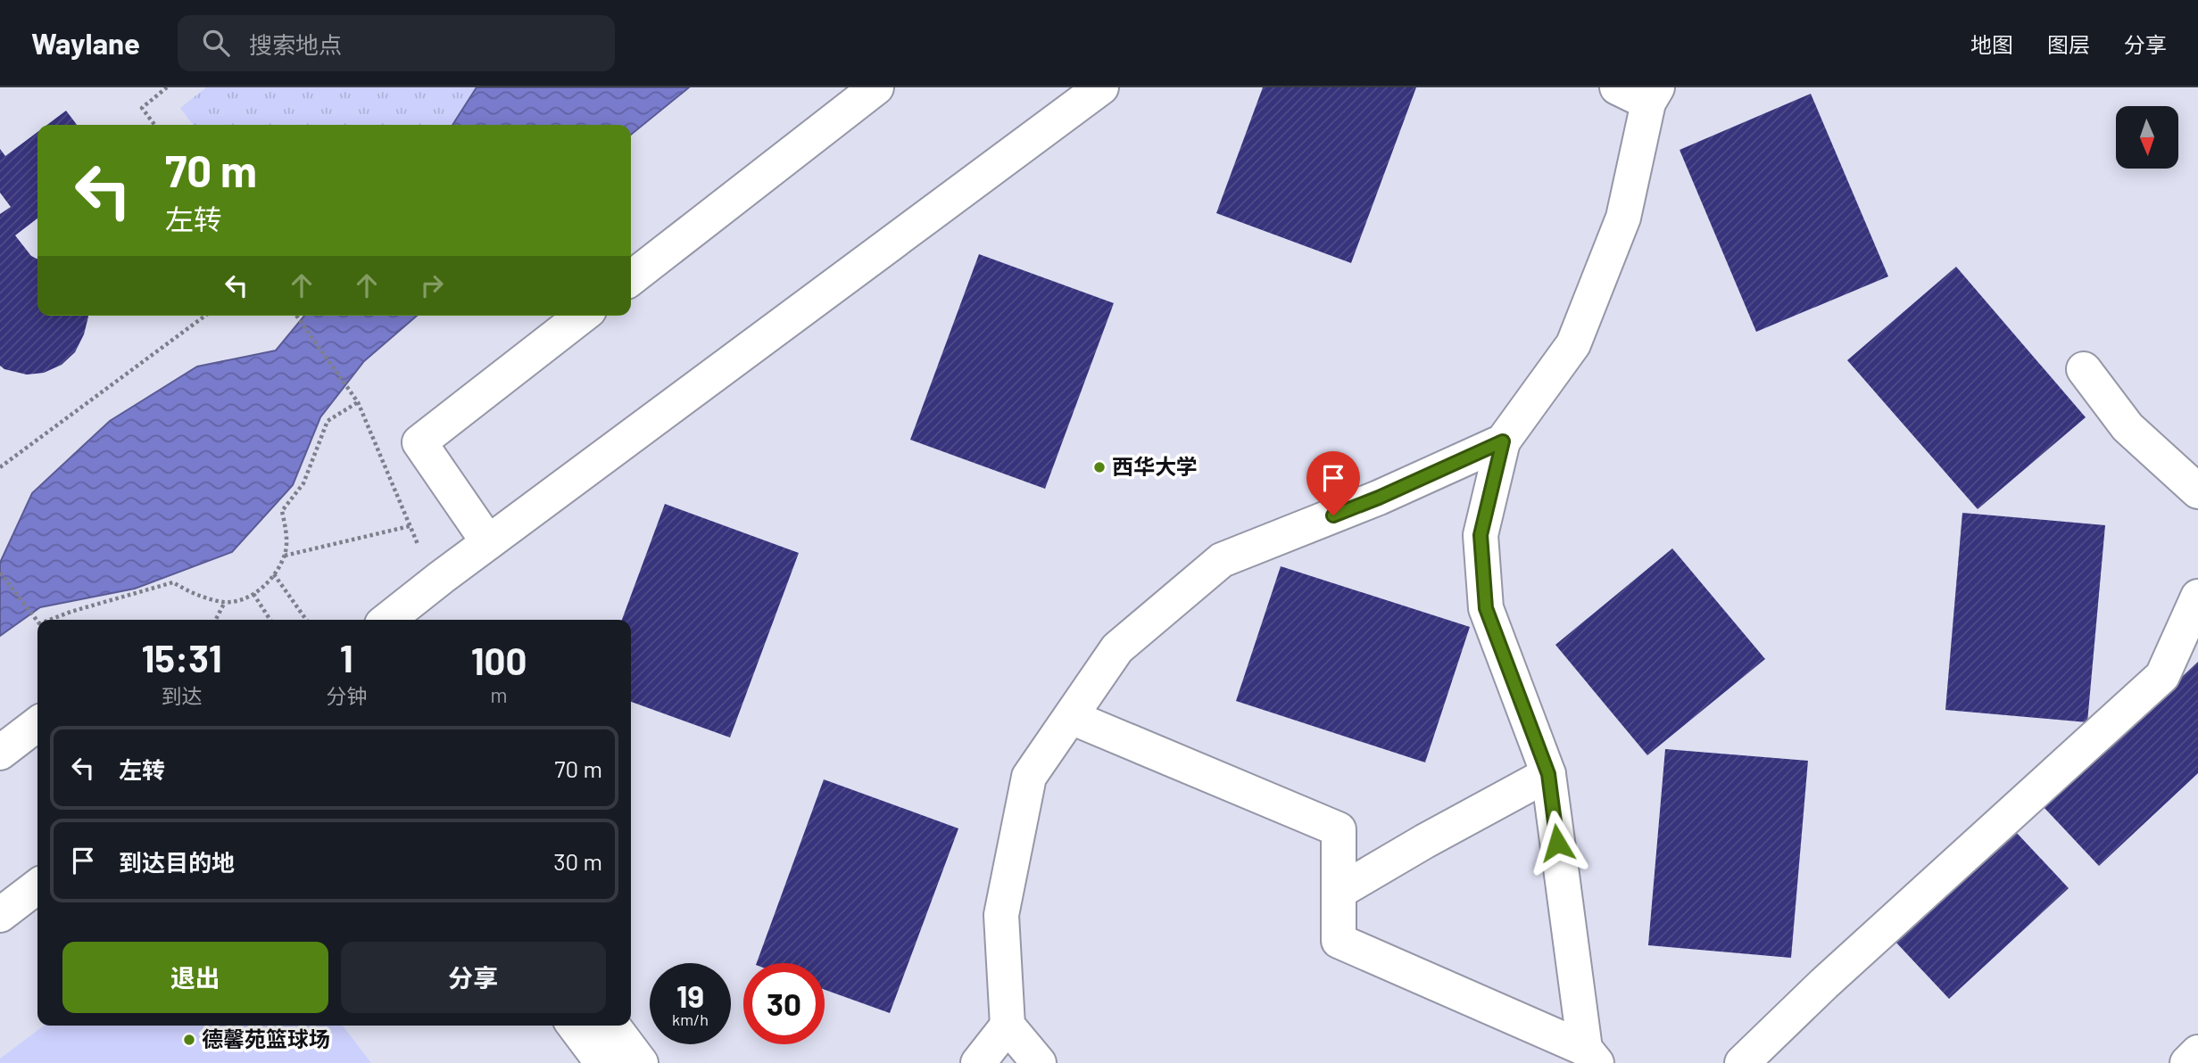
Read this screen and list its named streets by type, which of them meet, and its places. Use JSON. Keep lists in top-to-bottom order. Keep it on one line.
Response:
{"places":["西华大学","德馨苑篮球场"],"north":"bottom","page":{"header":"Waylane","search":"搜索地点","nav":["地图","图层","分享"],"turn":["70 m","左转"],"eta":["15:31","到达","1","分钟","100","m"],"list":[{"name":"左转","value":"70 m"},{"name":"到达目的地","value":"30 m"}],"buttons":["退出","分享"],"speed":"19 km/h","limit":"30"}}
